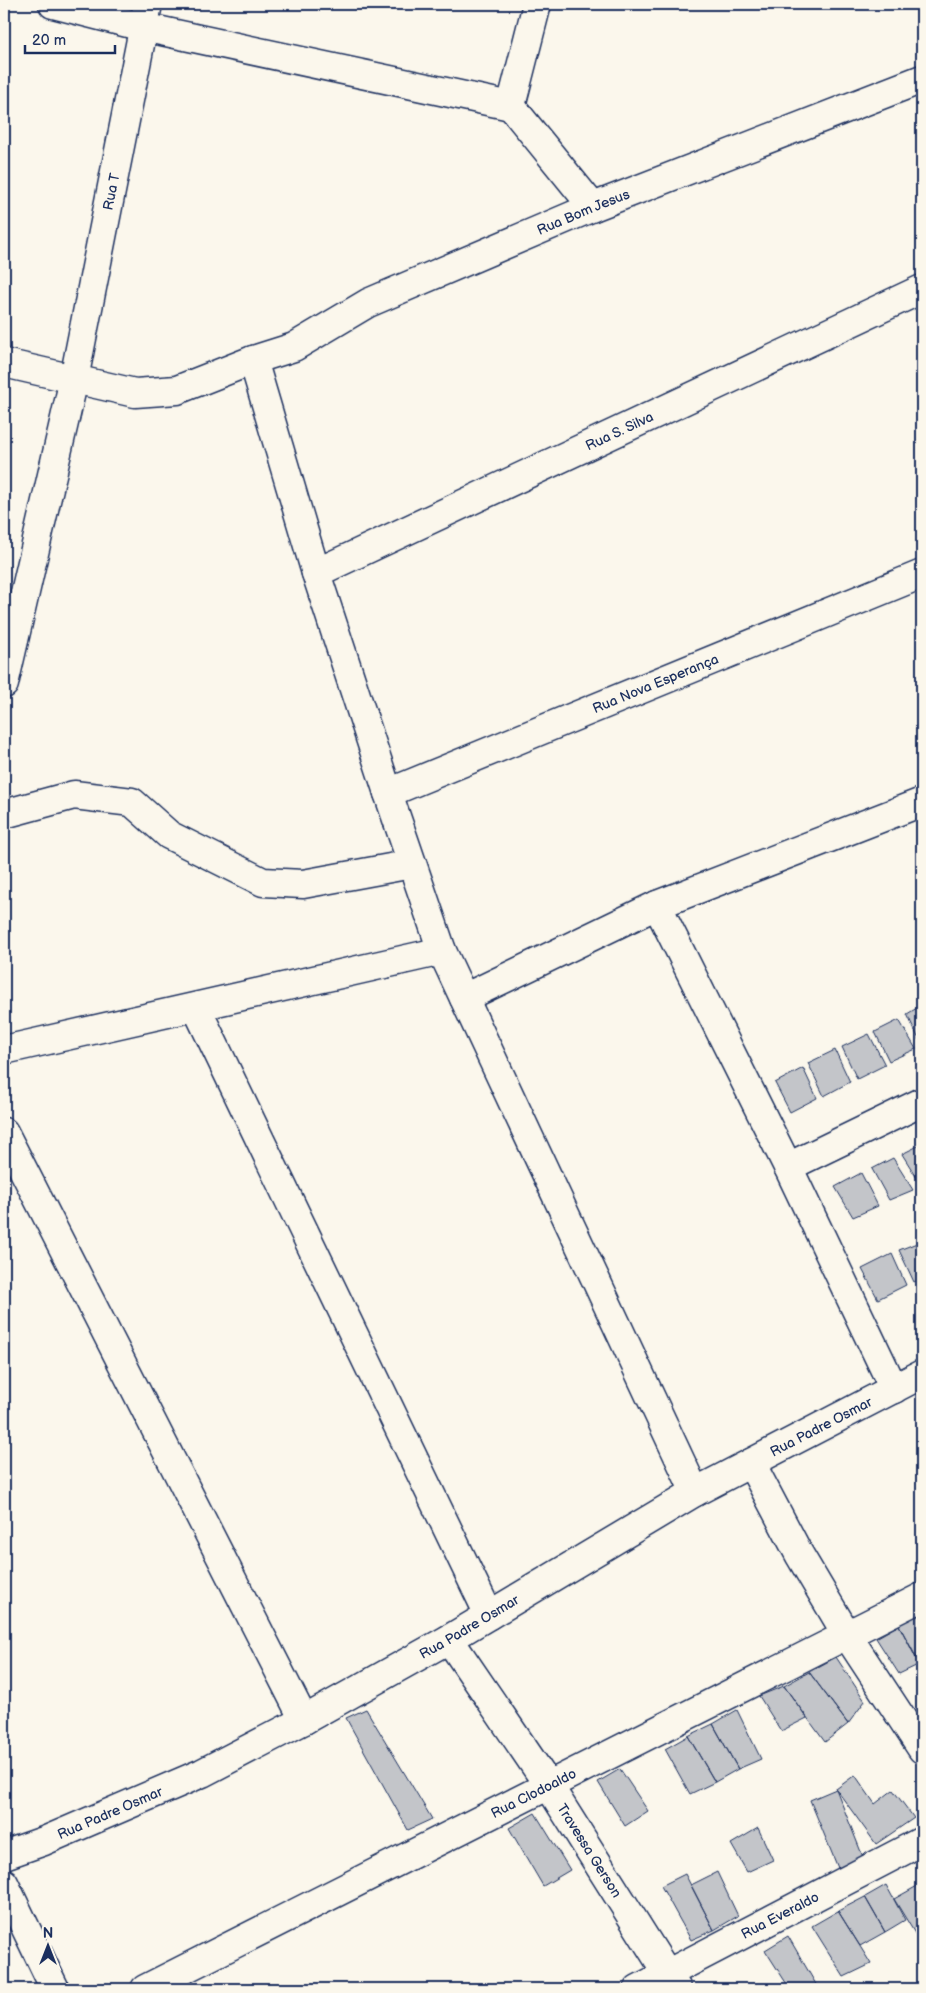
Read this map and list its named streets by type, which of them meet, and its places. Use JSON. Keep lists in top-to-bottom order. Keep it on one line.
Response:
{"streets":{"street":["Rua T","Rua Bom Jesus","Rua S. Silva","Rua Nova Esperança","Rua Padre Osmar","Rua Clodoaldo","Travessa Gerson","Rua Everaldo"]},"crossings":[["Rua T","Rua Bom Jesus"],["Rua Padre Osmar","Travessa Gerson"],["Rua Clodoaldo","Travessa Gerson"],["Travessa Gerson","Rua Everaldo"]],"scale_bar":"20 m","north":"top"}
